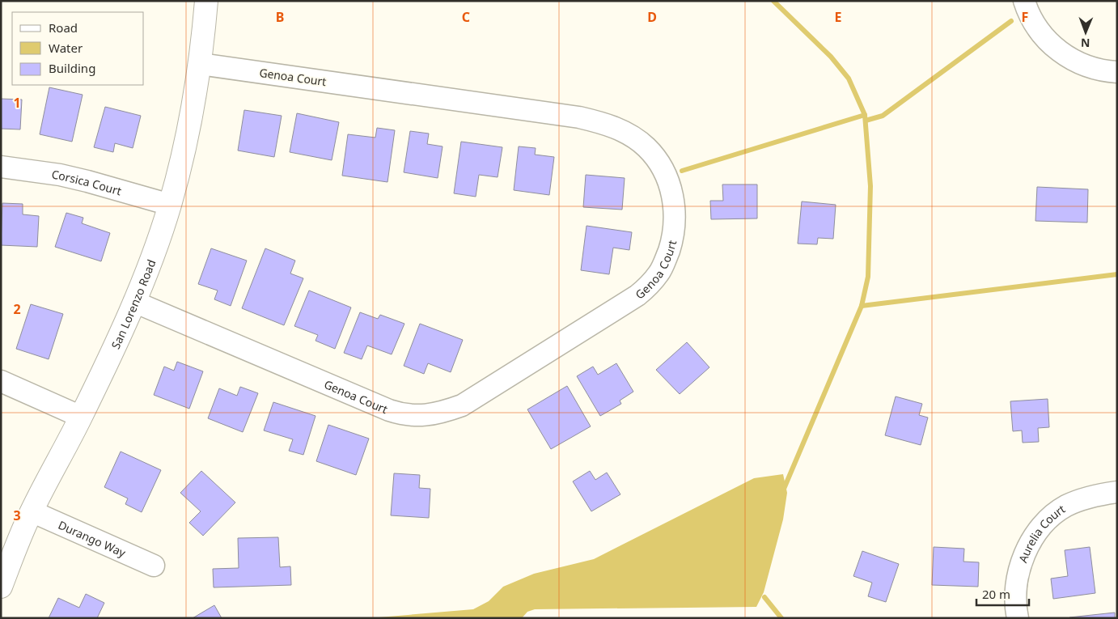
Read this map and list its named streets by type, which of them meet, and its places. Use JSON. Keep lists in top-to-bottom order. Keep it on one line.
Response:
{"streets":{"street":["Genoa Court","Corsica Court","San Lorenzo Road","Aurelia Court","Durango Way"]},"crossings":[["Genoa Court","San Lorenzo Road"],["Corsica Court","San Lorenzo Road"],["San Lorenzo Road","Durango Way"]],"legend":["Road","Water","Building"],"scale_bar":"20 m","north":"bottom","grid":{"columns":["B","C","D","E","F"],"rows":["1","2","3"]}}
